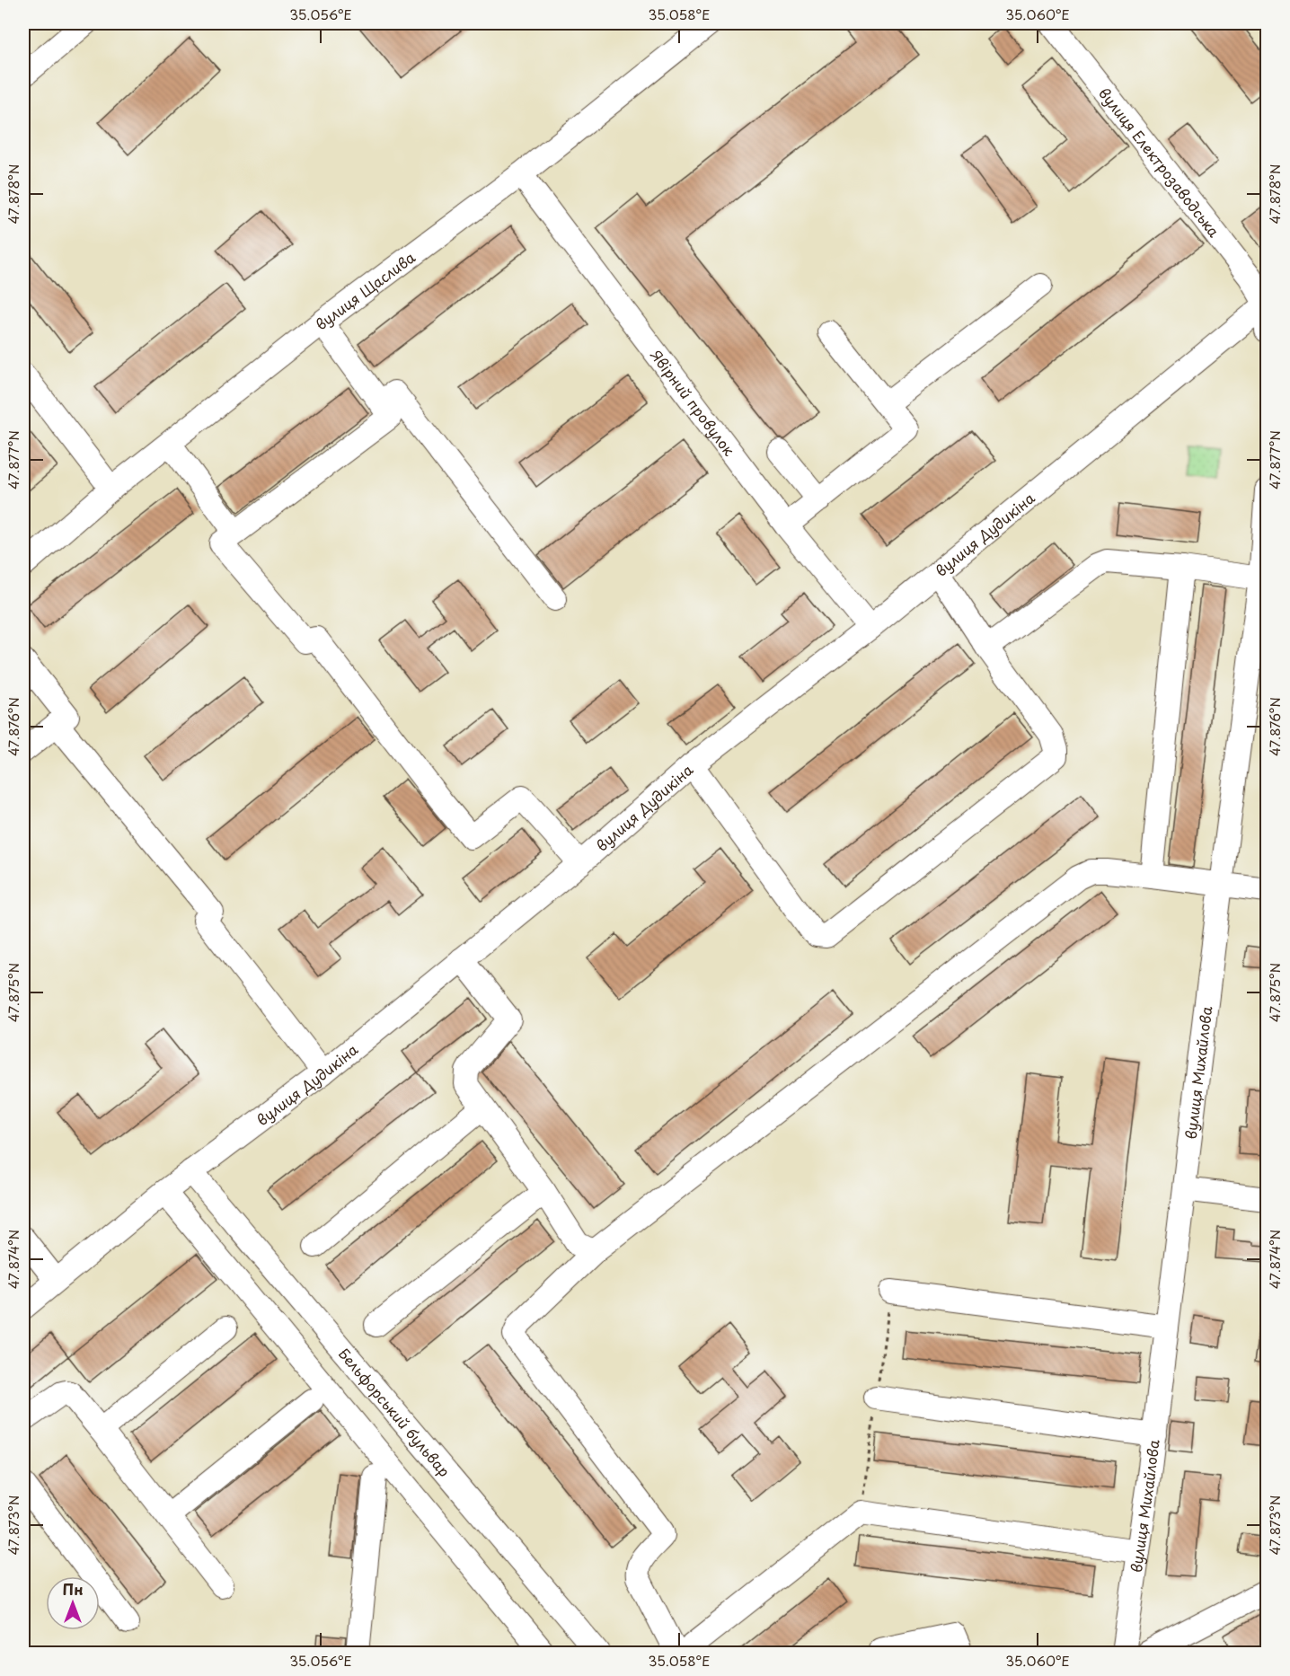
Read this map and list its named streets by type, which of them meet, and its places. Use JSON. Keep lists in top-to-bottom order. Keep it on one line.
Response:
{"streets":{"street":["вулиця Електрозаводська","вулиця Щаслива","Явірний провулок","вулиця Дудикіна","вулиця Михайлова","Бельфорський бульвар"]},"crossings":[["вулиця Електрозаводська","вулиця Дудикіна"],["вулиця Щаслива","Явірний провулок"],["Явірний провулок","вулиця Дудикіна"],["вулиця Дудикіна","Бельфорський бульвар"]],"north":"top","coordinates":["35.056°E","35.058°E","35.060°E","47.878°N","47.877°N","47.876°N","47.875°N","47.874°N","47.873°N"]}
